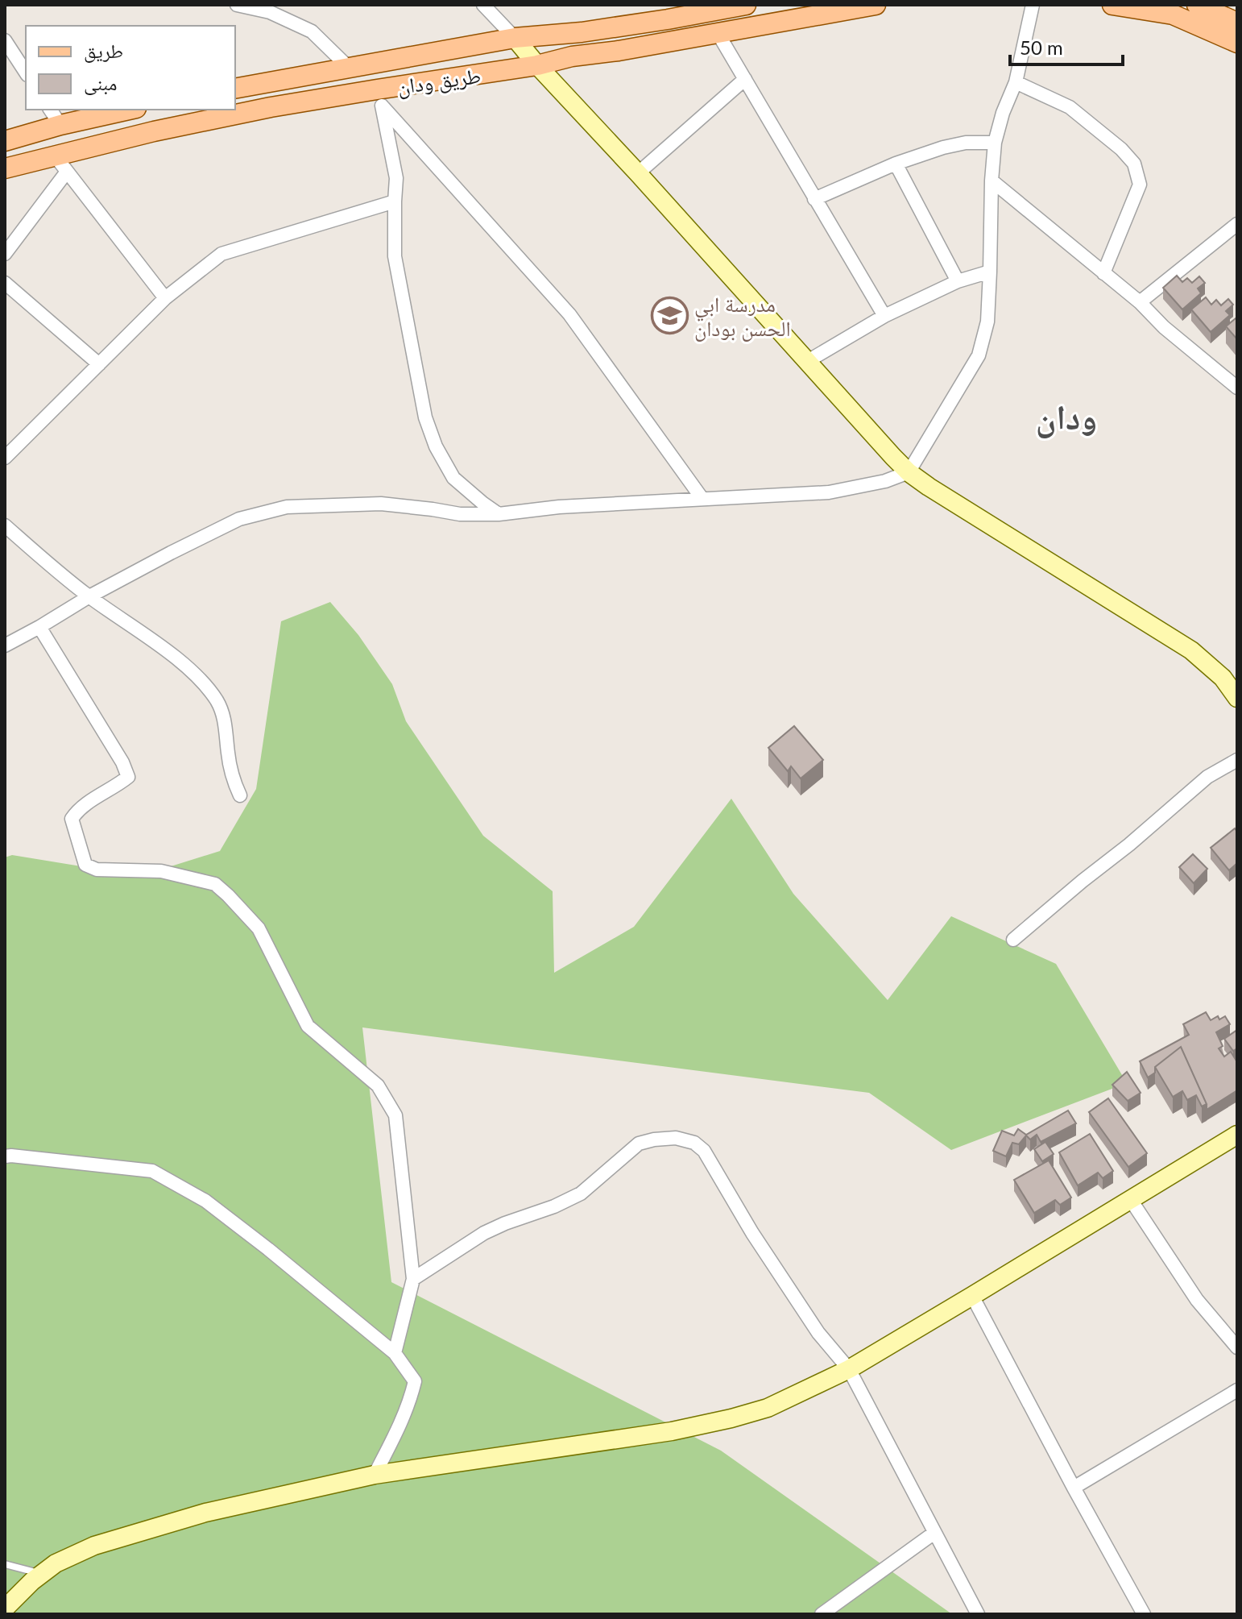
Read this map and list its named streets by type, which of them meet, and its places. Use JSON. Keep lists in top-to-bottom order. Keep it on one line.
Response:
{"streets":{"main road":["طريق ودان"]},"districts":["ودان"],"places":{"school or university":["مدرسة ابي الحسن بودان"]},"legend":["طريق","مبنى"],"scale_bar":"50 m"}
